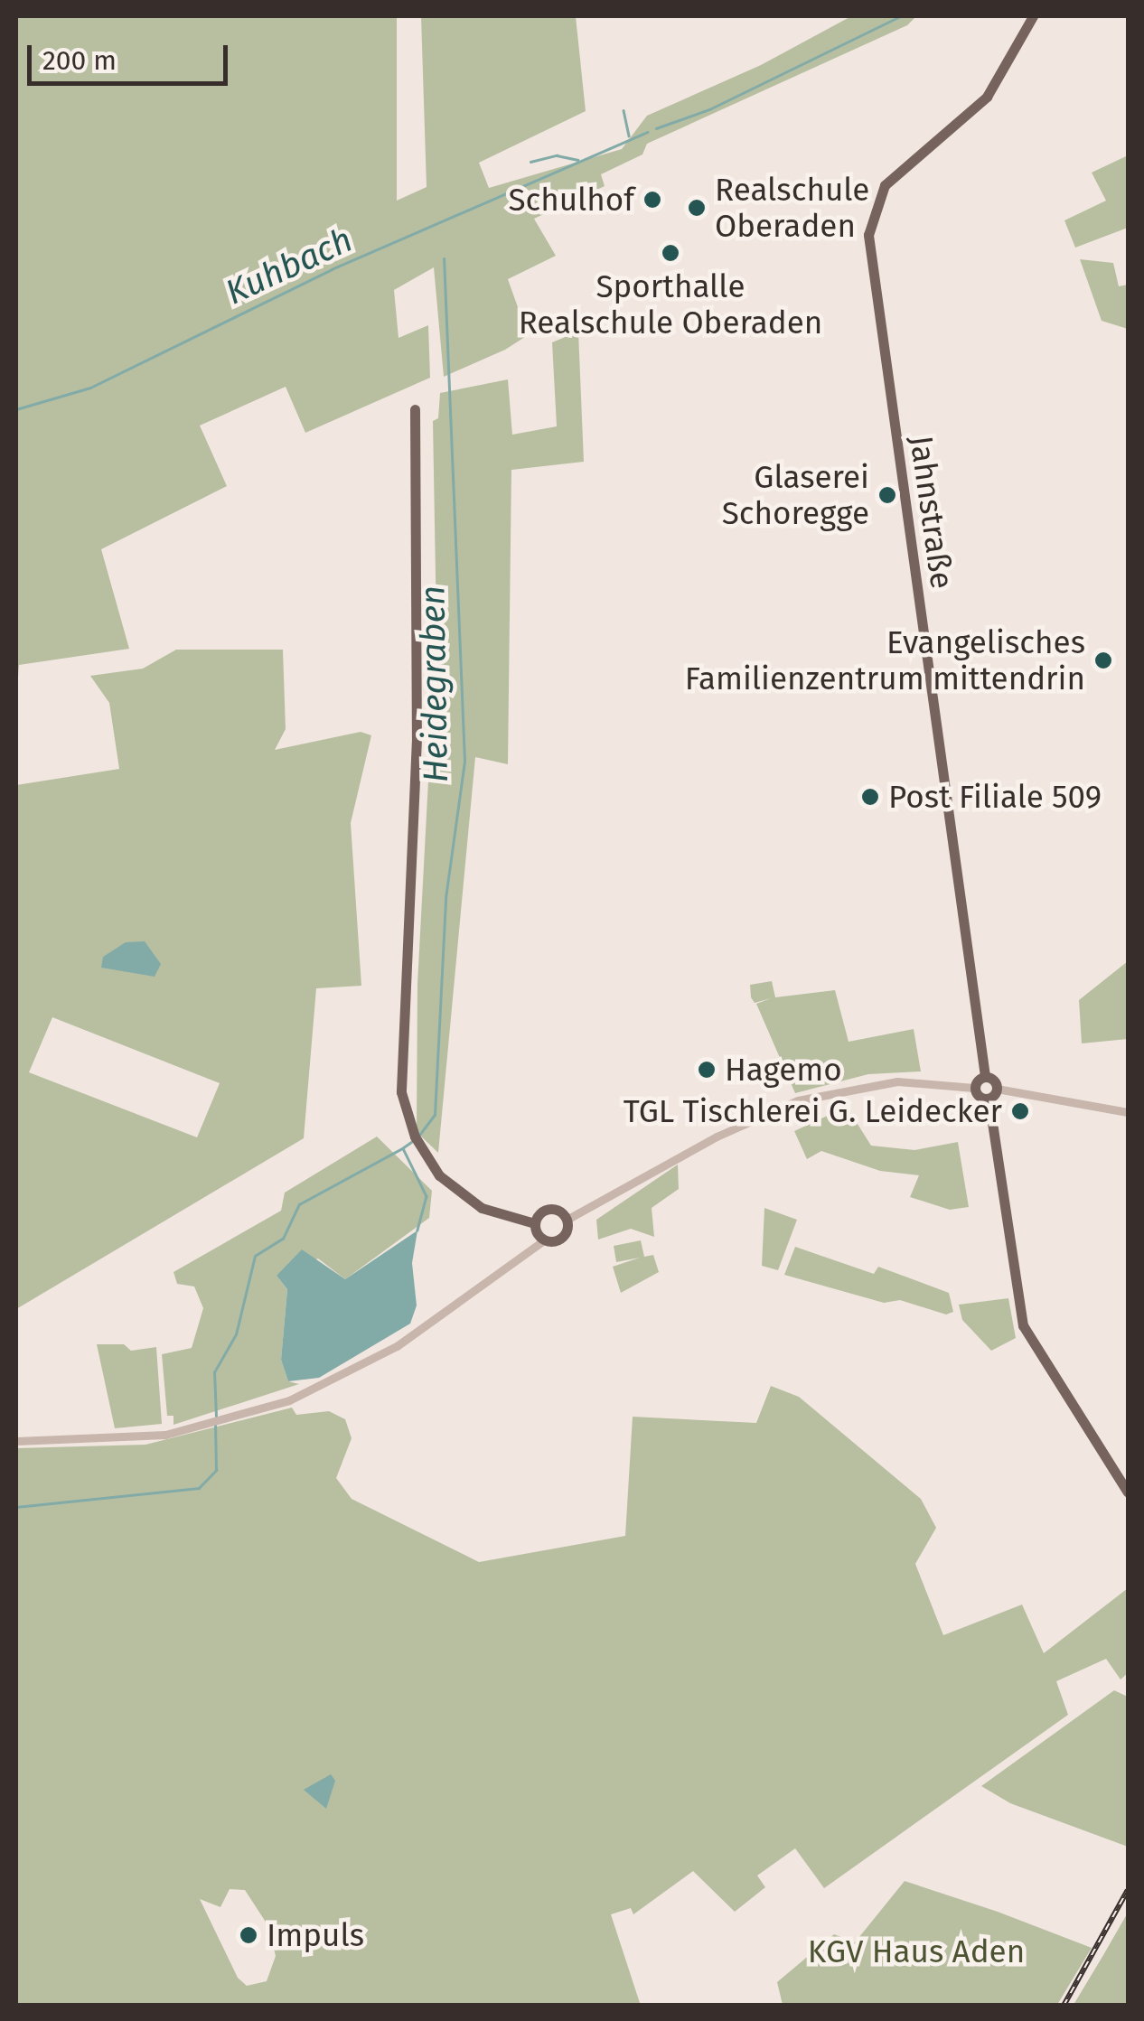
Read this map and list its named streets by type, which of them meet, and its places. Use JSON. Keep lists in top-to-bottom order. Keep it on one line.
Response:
{"streets":{"main road":["Jahnstraße"]},"water":["Kuhbach","Heidegraben"],"parks":["KGV Haus Aden"],"places":["Schulhof","Realschule Oberaden","Sporthalle Realschule Oberaden","Glaserei Schoregge","Evangelisches Familienzentrum mittendrin","Post Filiale 509","Hagemo","TGL Tischlerei G. Leidecker","Impuls"],"scale_bar":"200 m"}
